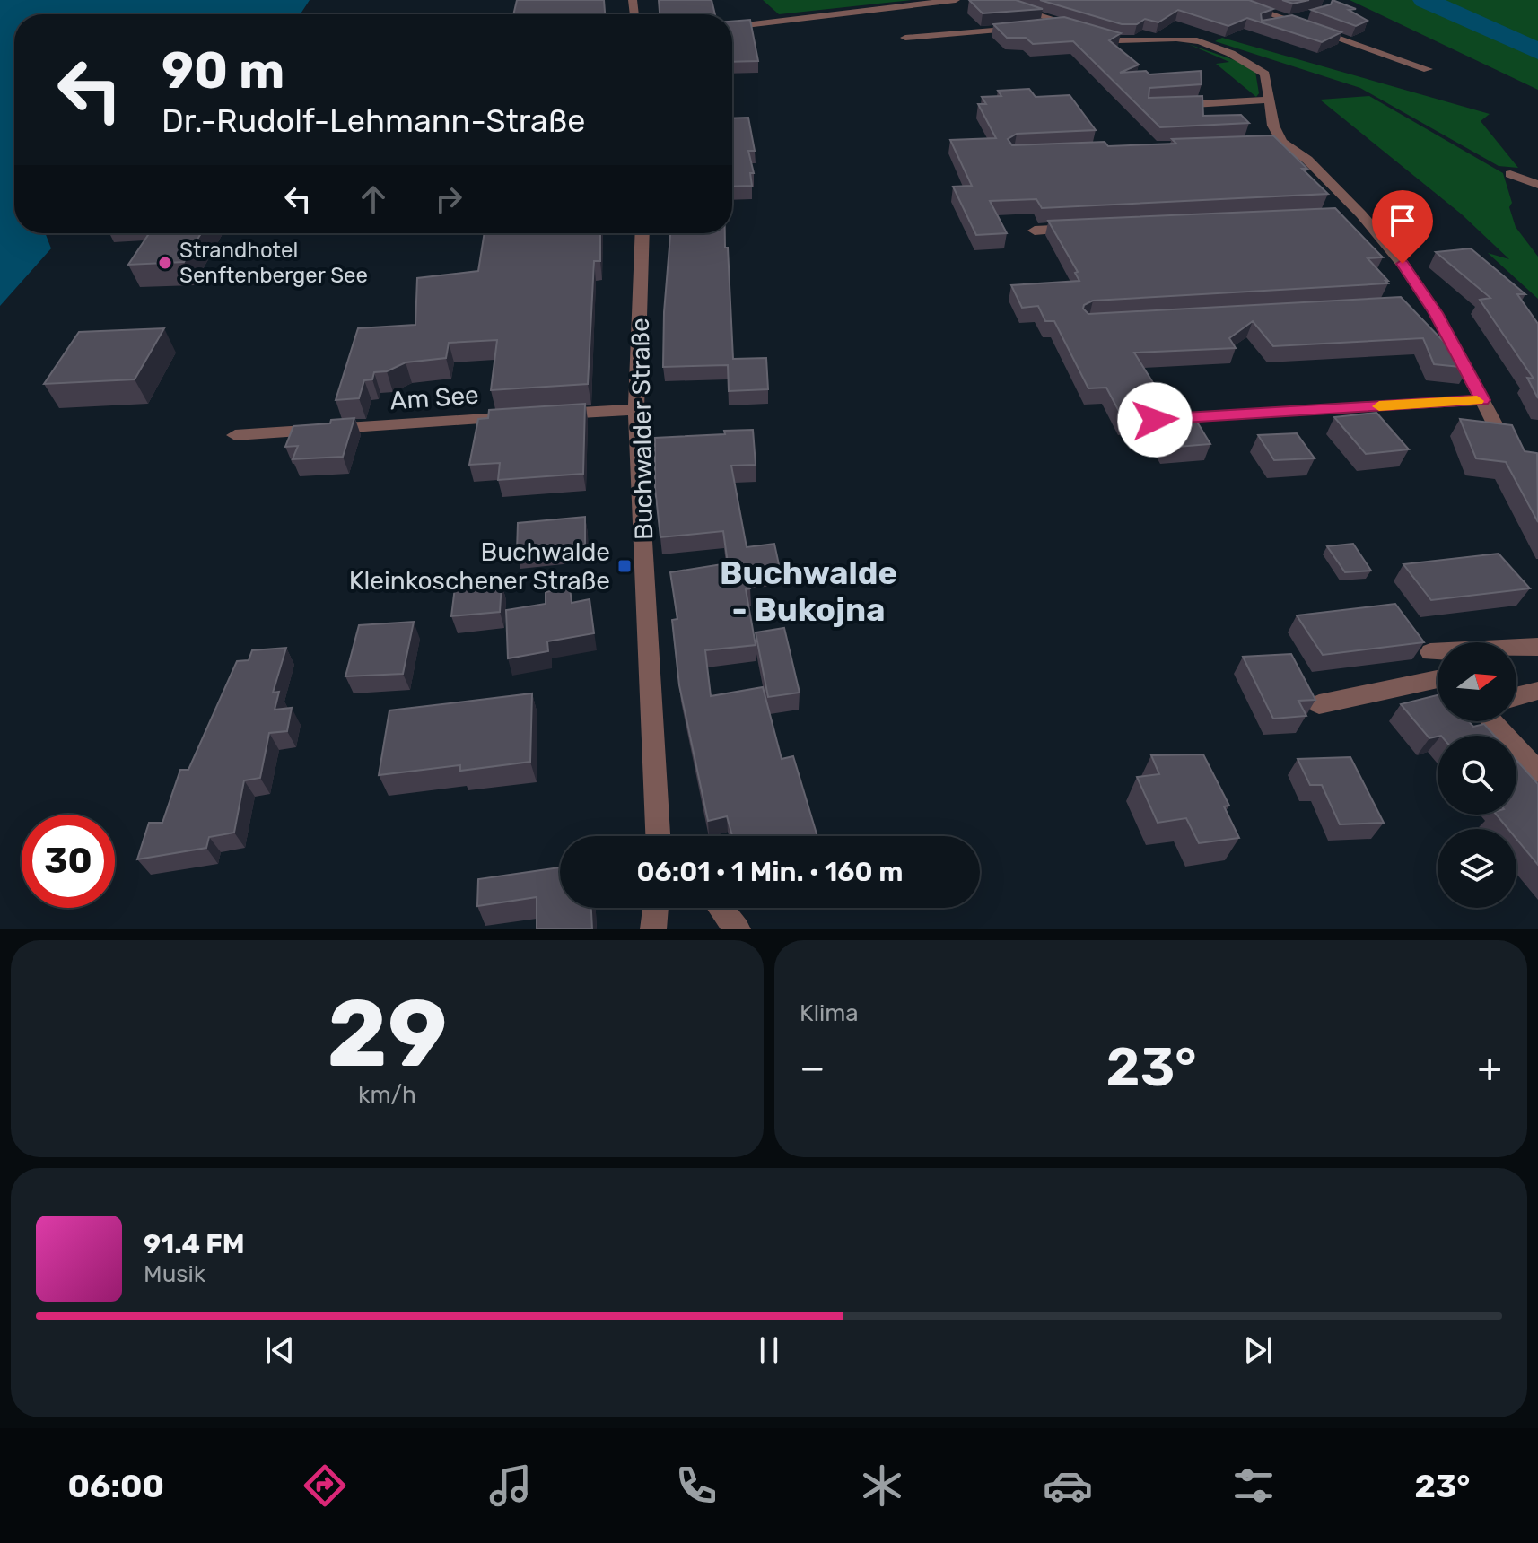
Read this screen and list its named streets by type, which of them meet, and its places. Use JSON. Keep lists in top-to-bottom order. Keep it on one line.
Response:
{"streets":{"street":["Am See","Buchwalder Straße"]},"districts":["Buchwalde - Bukojna"],"places":{"other":["Strandhotel Senftenberger See"],"transit":["Buchwalde Kleinkoschener Straße"]},"north":"right","page":{"turn":["90 m","Dr.-Rudolf-Lehmann-Straße"],"limit":"30","trip":"06:01 · 1 Min. · 160 m","tile":[["29","km/h"],"Klima"],"heat":["−","23°","+"],"song":["91.4 FM","Musik"],"tabs":["06:00","23°"]}}
